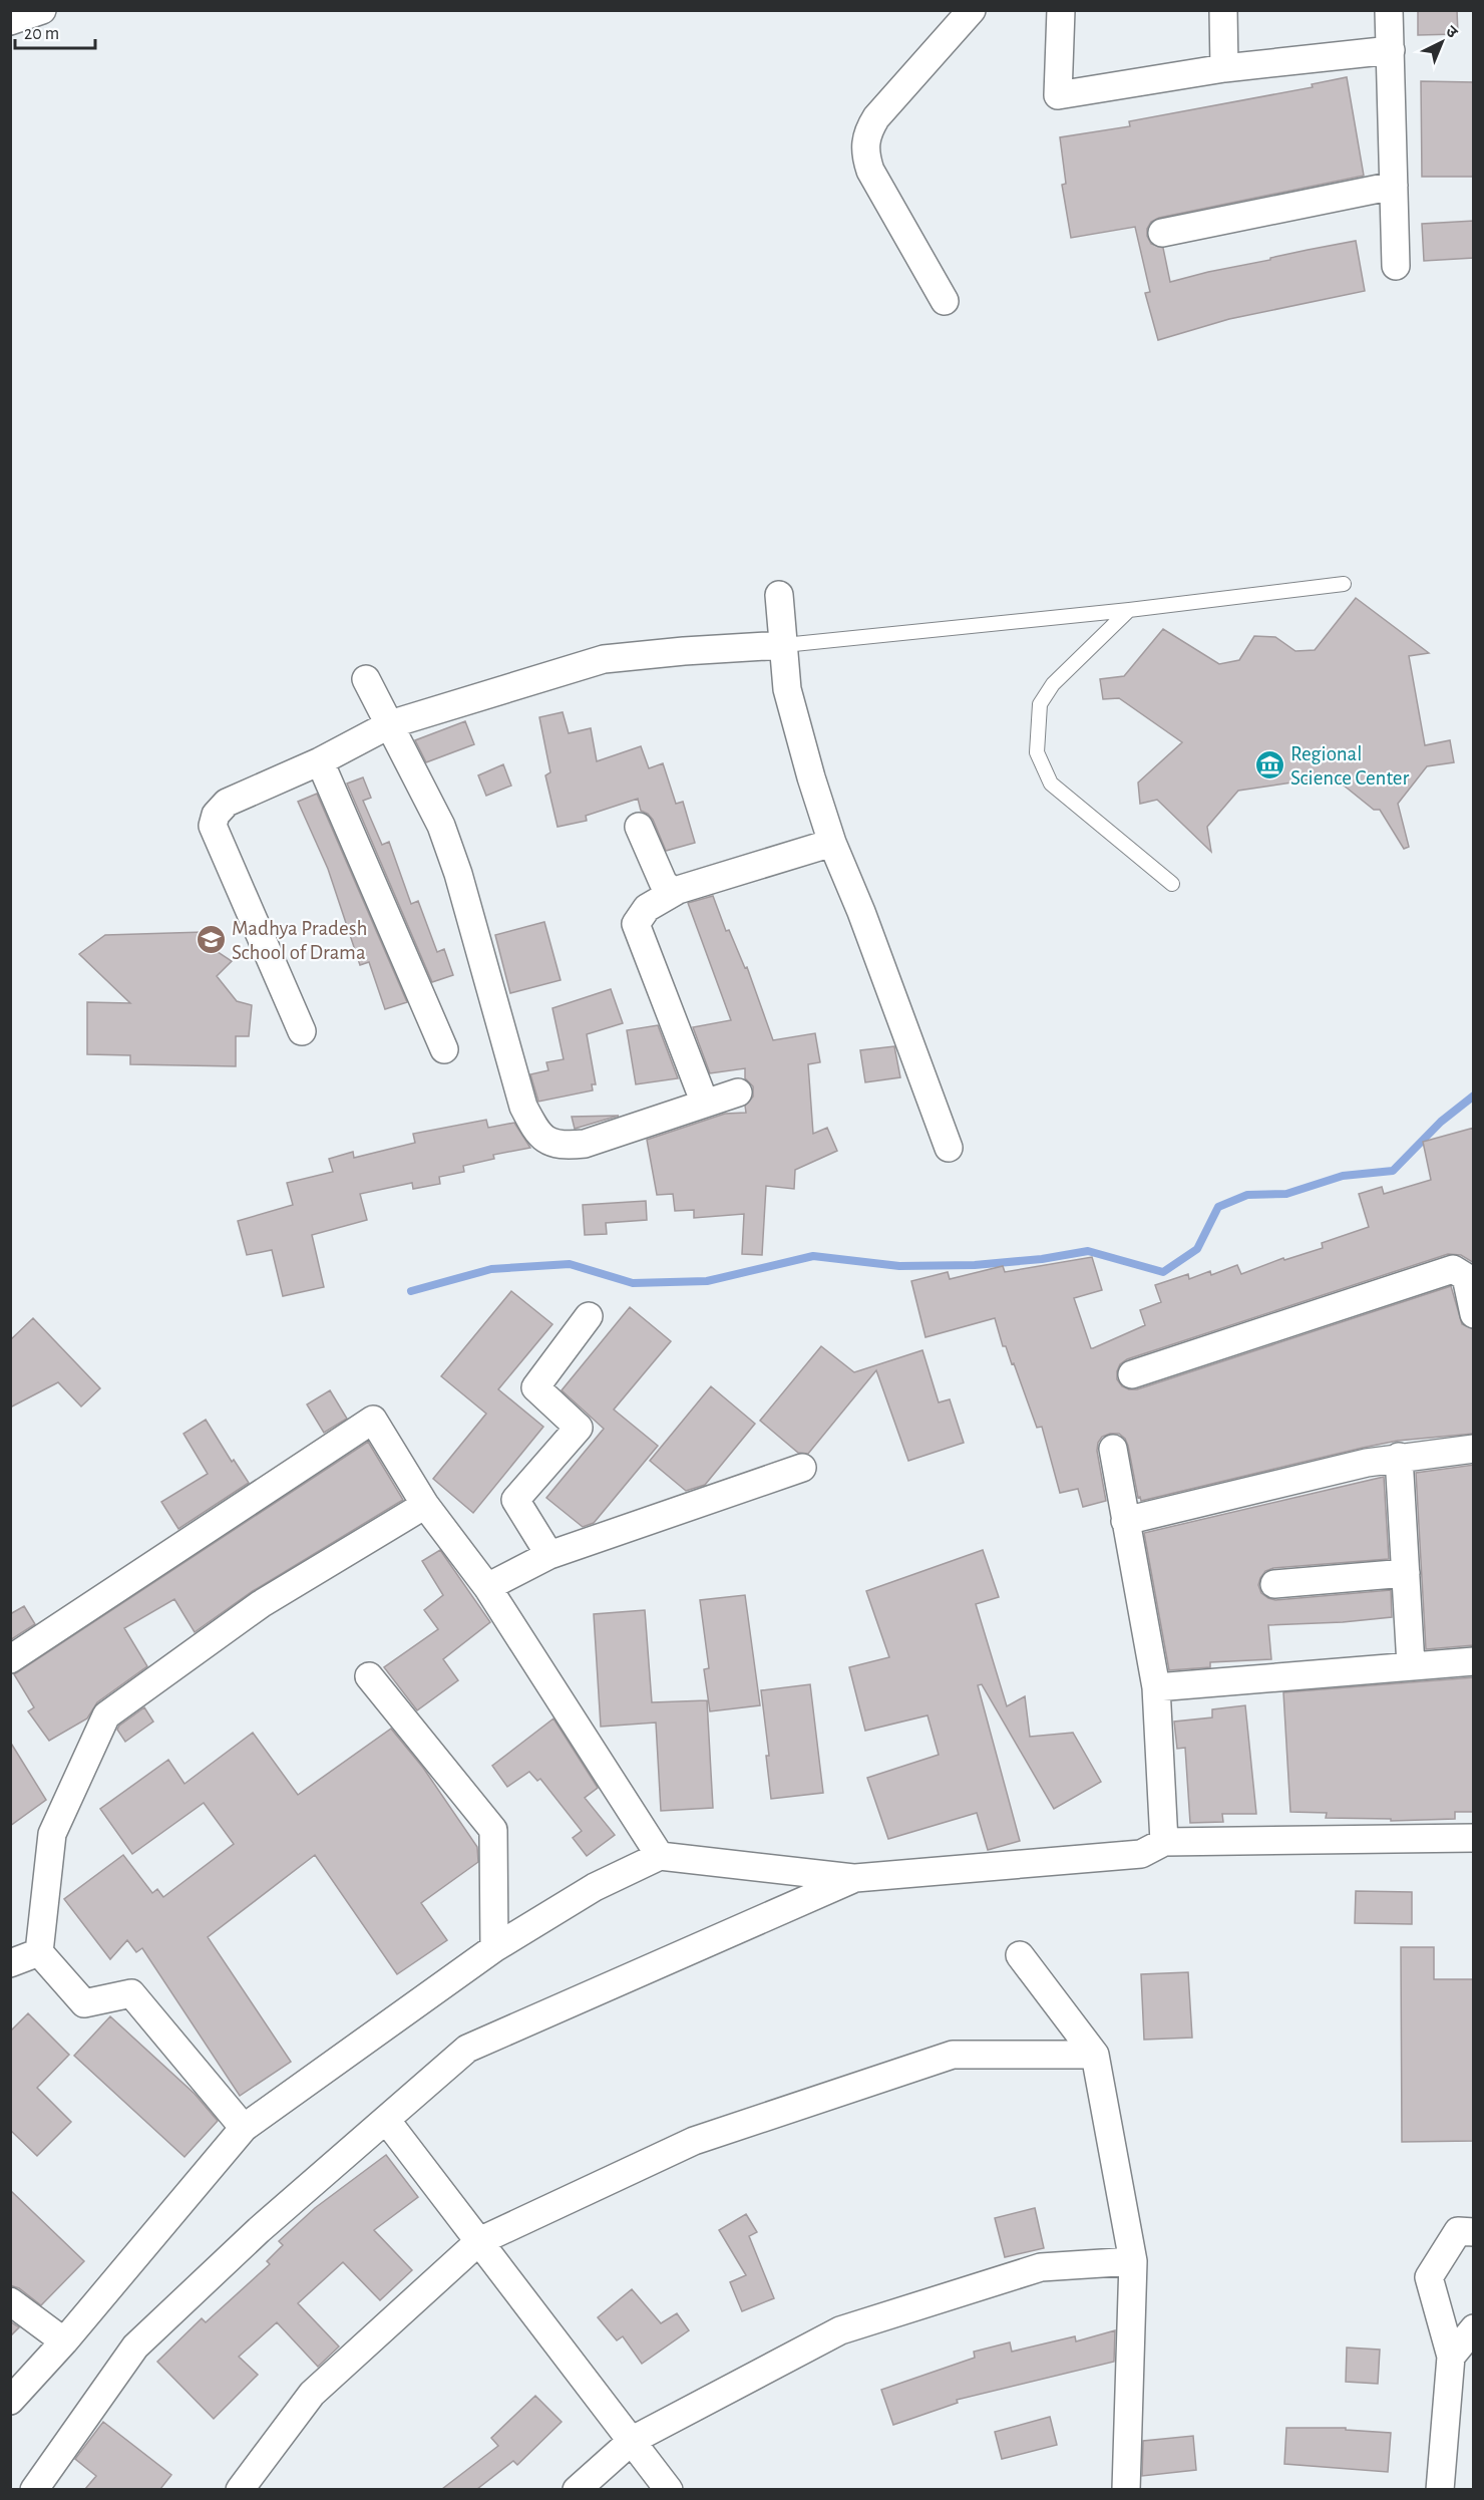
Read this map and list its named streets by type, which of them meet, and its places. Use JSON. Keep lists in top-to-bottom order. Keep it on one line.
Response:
{"places":{"museum":["Regional Science Center"],"school or university":["Madhya Pradesh School of Drama"]},"scale_bar":"20 m","north":"top right"}
